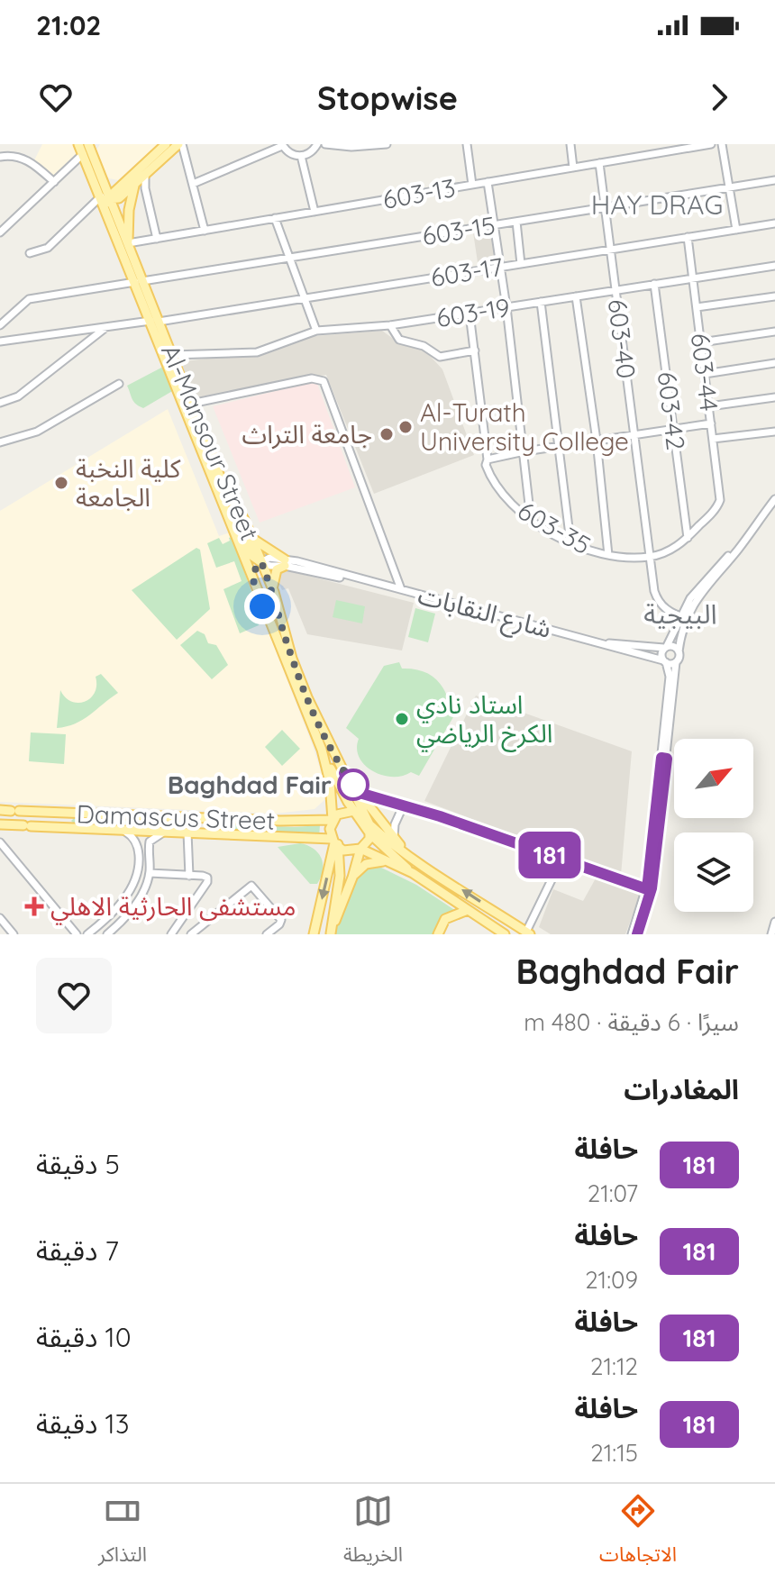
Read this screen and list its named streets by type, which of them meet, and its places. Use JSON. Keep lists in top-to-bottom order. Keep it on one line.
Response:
{"streets":{"main road":["Al-Mansour Street","Damascus Street"],"street":["603-13","603-15","603-17","603-19","603-40","603-44","603-42","603-35","شارع النقابات"]},"crossings":[["603-13","603-40"],["603-13","Al-Mansour Street"],["603-15","603-40"],["603-15","Al-Mansour Street"],["603-17","603-40"],["603-17","603-44"],["603-17","Al-Mansour Street"],["603-19","603-40"],["603-19","603-44"],["603-19","603-42"],["603-19","Al-Mansour Street"],["603-19","603-35"],["603-40","603-35"],["603-44","603-35"],["603-42","603-35"],["Al-Mansour Street","شارع النقابات"],["Al-Mansour Street","Damascus Street"]],"districts":["HAY DRAG","البيجية"],"places":{"other":["Al-Turath University College","جامعة التراث","كلية النخبة الجامعة","استاد نادي الكرخ الرياضي","Baghdad Fair"],"health":["مستشفى الحارثية الاهلي"]},"lines":["bus line 181"],"north":"top right","page":{"status":"21:02","header":"Stopwise","on_map":"181","heading":[["Baghdad Fair","سيرًا · 6 دقيقة · 480 m"],"المغادرات"],"list":[{"mark":"181","name":"حافلة","note":"21:07","value":"5 دقيقة"},{"mark":"181","name":"حافلة","note":"21:09","value":"7 دقيقة"},{"mark":"181","name":"حافلة","note":"21:12","value":"10 دقيقة"},{"mark":"181","name":"حافلة","note":"21:15","value":"13 دقيقة"}],"tabs":["الاتجاهات","الخريطة","التذاكر"]}}
